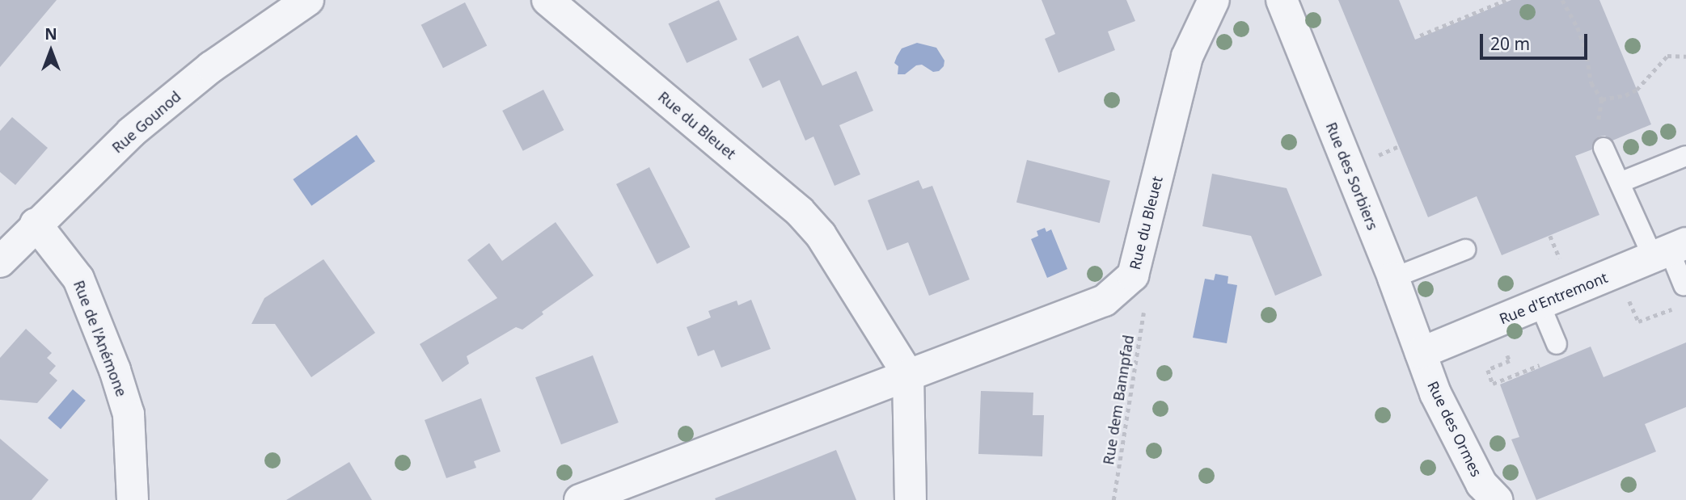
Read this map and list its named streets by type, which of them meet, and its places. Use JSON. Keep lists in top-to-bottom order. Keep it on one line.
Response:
{"streets":{"street":["Rue Gounod","Rue du Bleuet","Rue des Sorbiers","Rue d'Entremont","Rue de l'Anémone","Rue des Ormes"],"path":["Rue dem Bannpfad"]},"crossings":[["Rue Gounod","Rue de l'Anémone"],["Rue des Sorbiers","Rue d'Entremont"],["Rue des Sorbiers","Rue des Ormes"],["Rue d'Entremont","Rue des Ormes"]],"scale_bar":"20 m","north":"top"}
